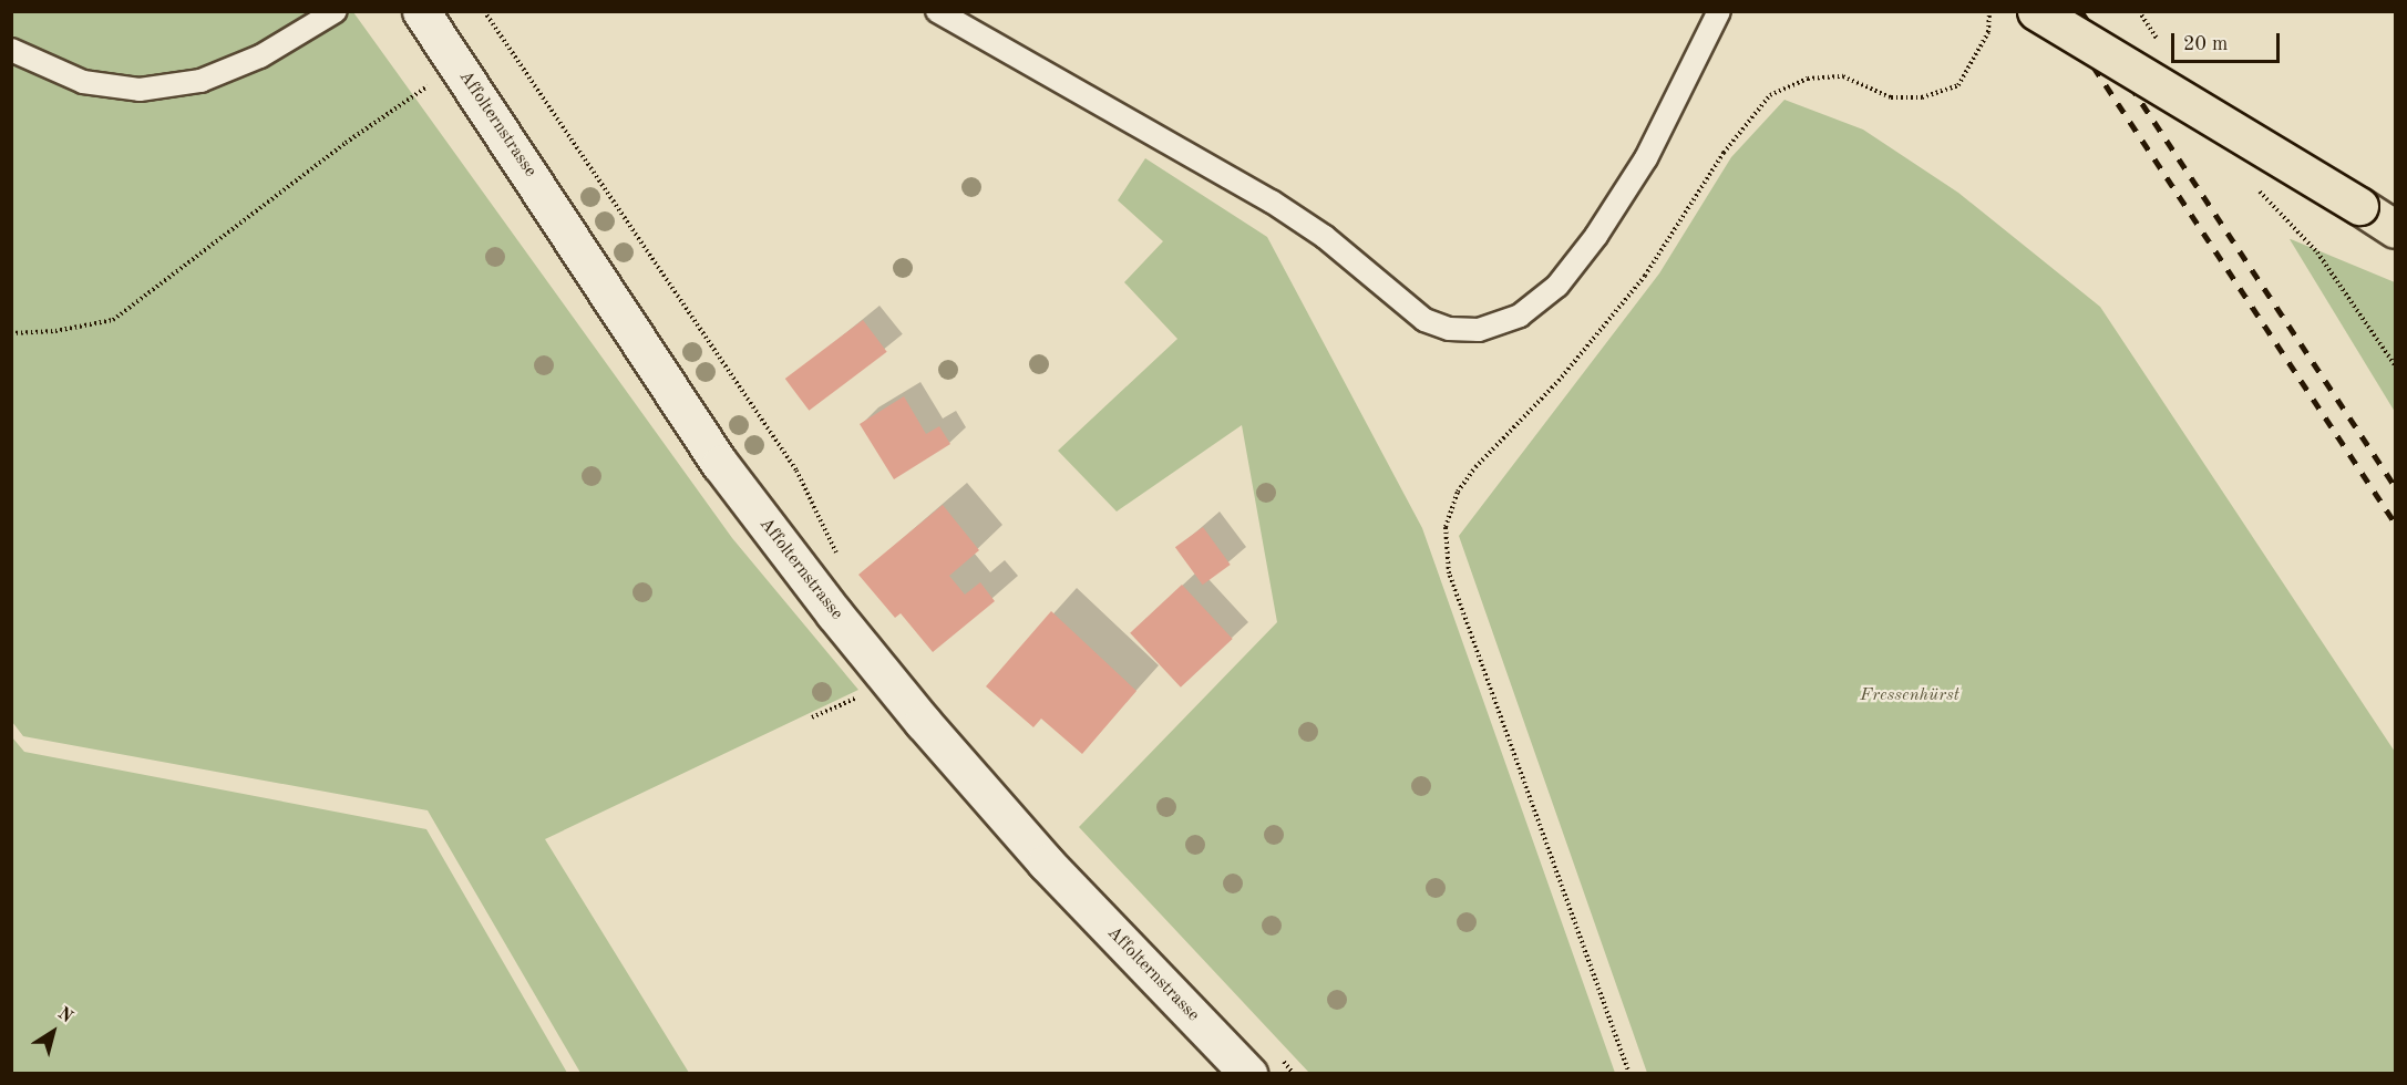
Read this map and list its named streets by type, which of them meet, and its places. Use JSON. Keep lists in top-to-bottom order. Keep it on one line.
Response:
{"streets":{"street":["Affolternstrasse"]},"parks":["Fressenhürst"],"scale_bar":"20 m","north":"top right"}
